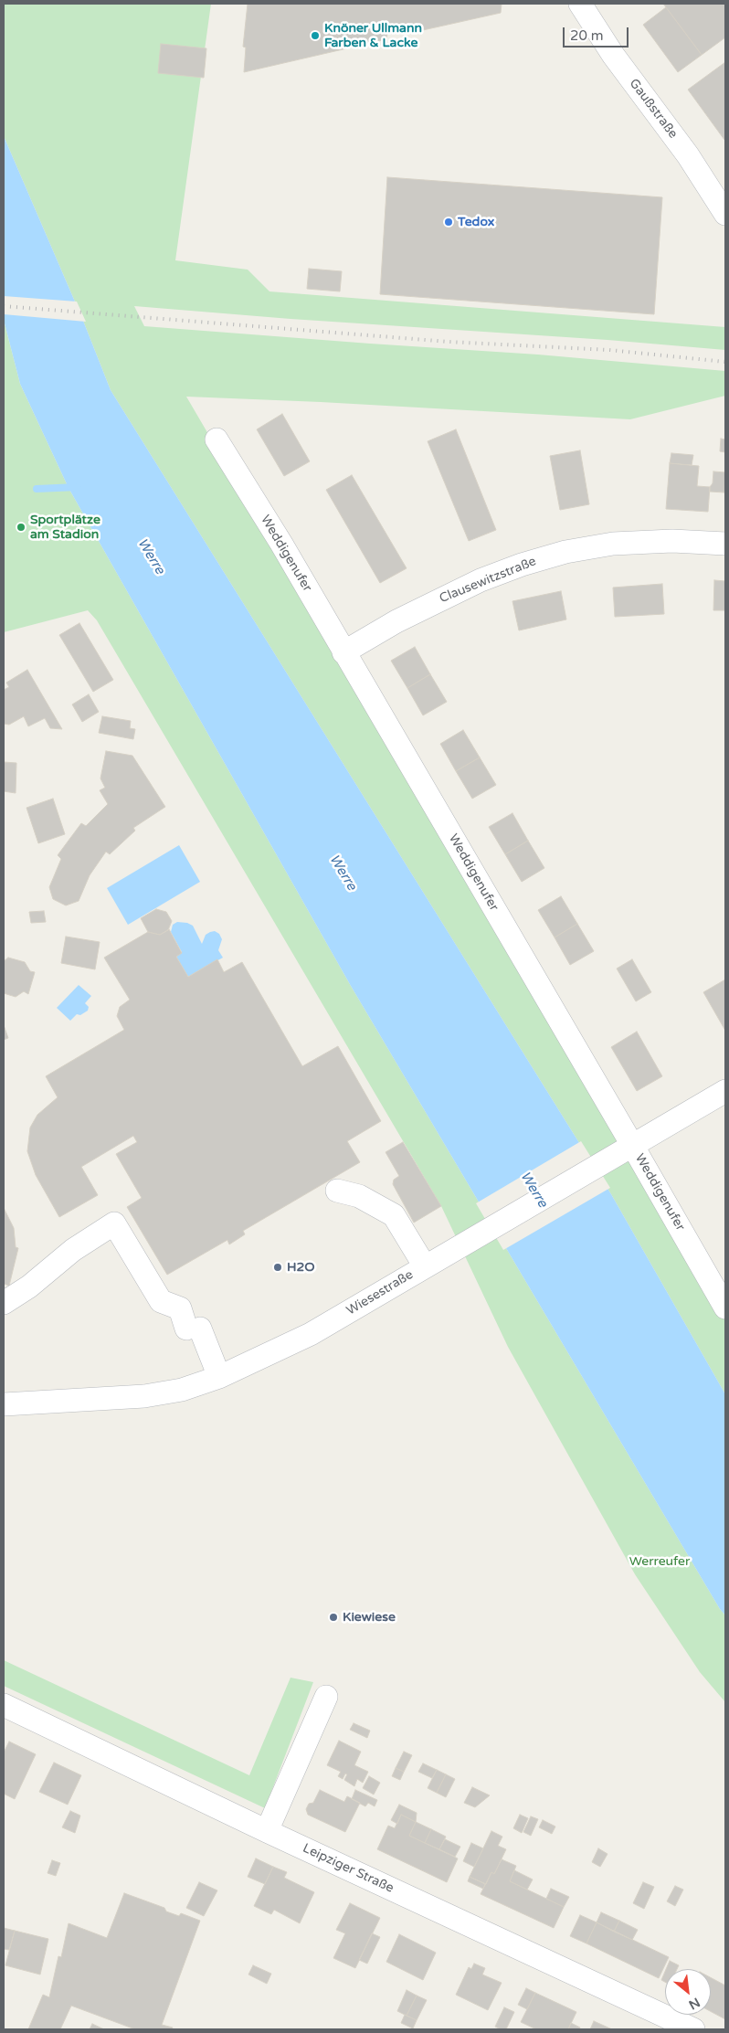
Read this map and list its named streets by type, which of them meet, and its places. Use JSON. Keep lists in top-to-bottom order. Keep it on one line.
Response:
{"streets":{"street":["Gaußstraße","Weddigenufer","Clausewitzstraße","Wiesestraße","Leipziger Straße"]},"crossings":[["Weddigenufer","Clausewitzstraße"],["Weddigenufer","Wiesestraße"]],"water":["Werre"],"parks":["Werreufer"],"places":["Knöner Ullmann Farben & Lacke","Tedox","Sportplätze am Stadion","H2O","Kiewiese"],"scale_bar":"20 m","north":"bottom right"}
